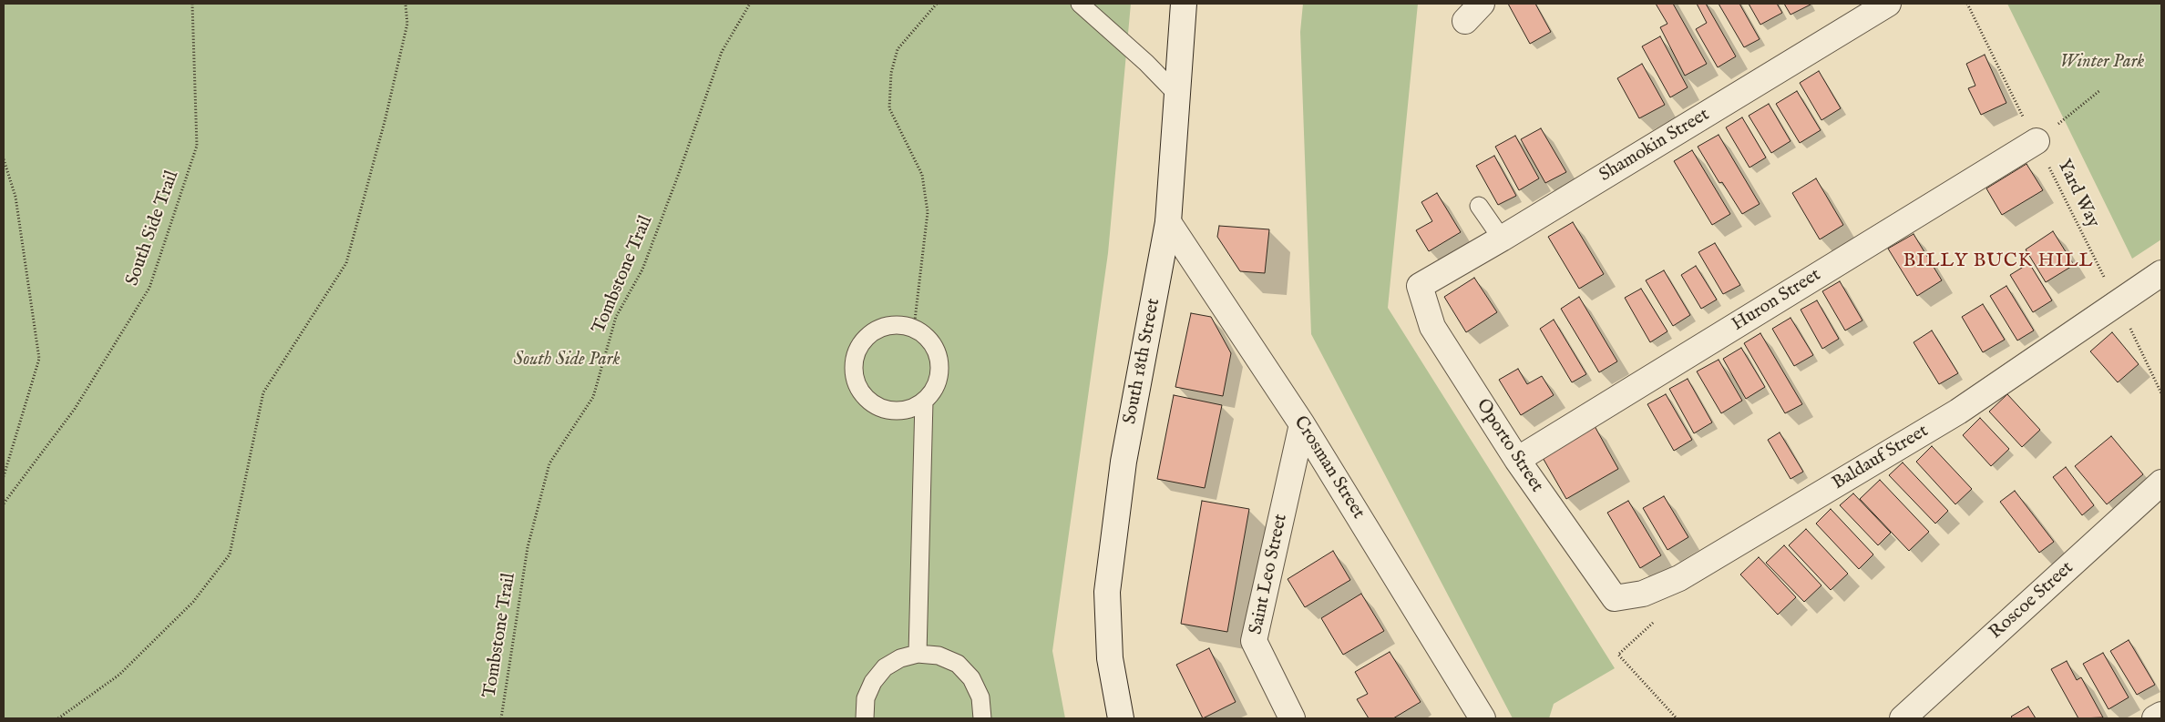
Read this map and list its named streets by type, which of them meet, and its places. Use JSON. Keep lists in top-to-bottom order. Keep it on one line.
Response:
{"streets":{"street":["Shamokin Street","Huron Street","South 18th Street","Oporto Street","Baldauf Street","Crosman Street","Saint Leo Street","Roscoe Street"],"path":["Yard Way","South Side Trail","Tombstone Trail"]},"crossings":[["Shamokin Street","Oporto Street"],["Huron Street","Oporto Street"],["South 18th Street","Crosman Street"],["Oporto Street","Baldauf Street"],["Crosman Street","Saint Leo Street"]],"districts":["BILLY BUCK HILL"],"parks":["Winter Park","South Side Park"]}
